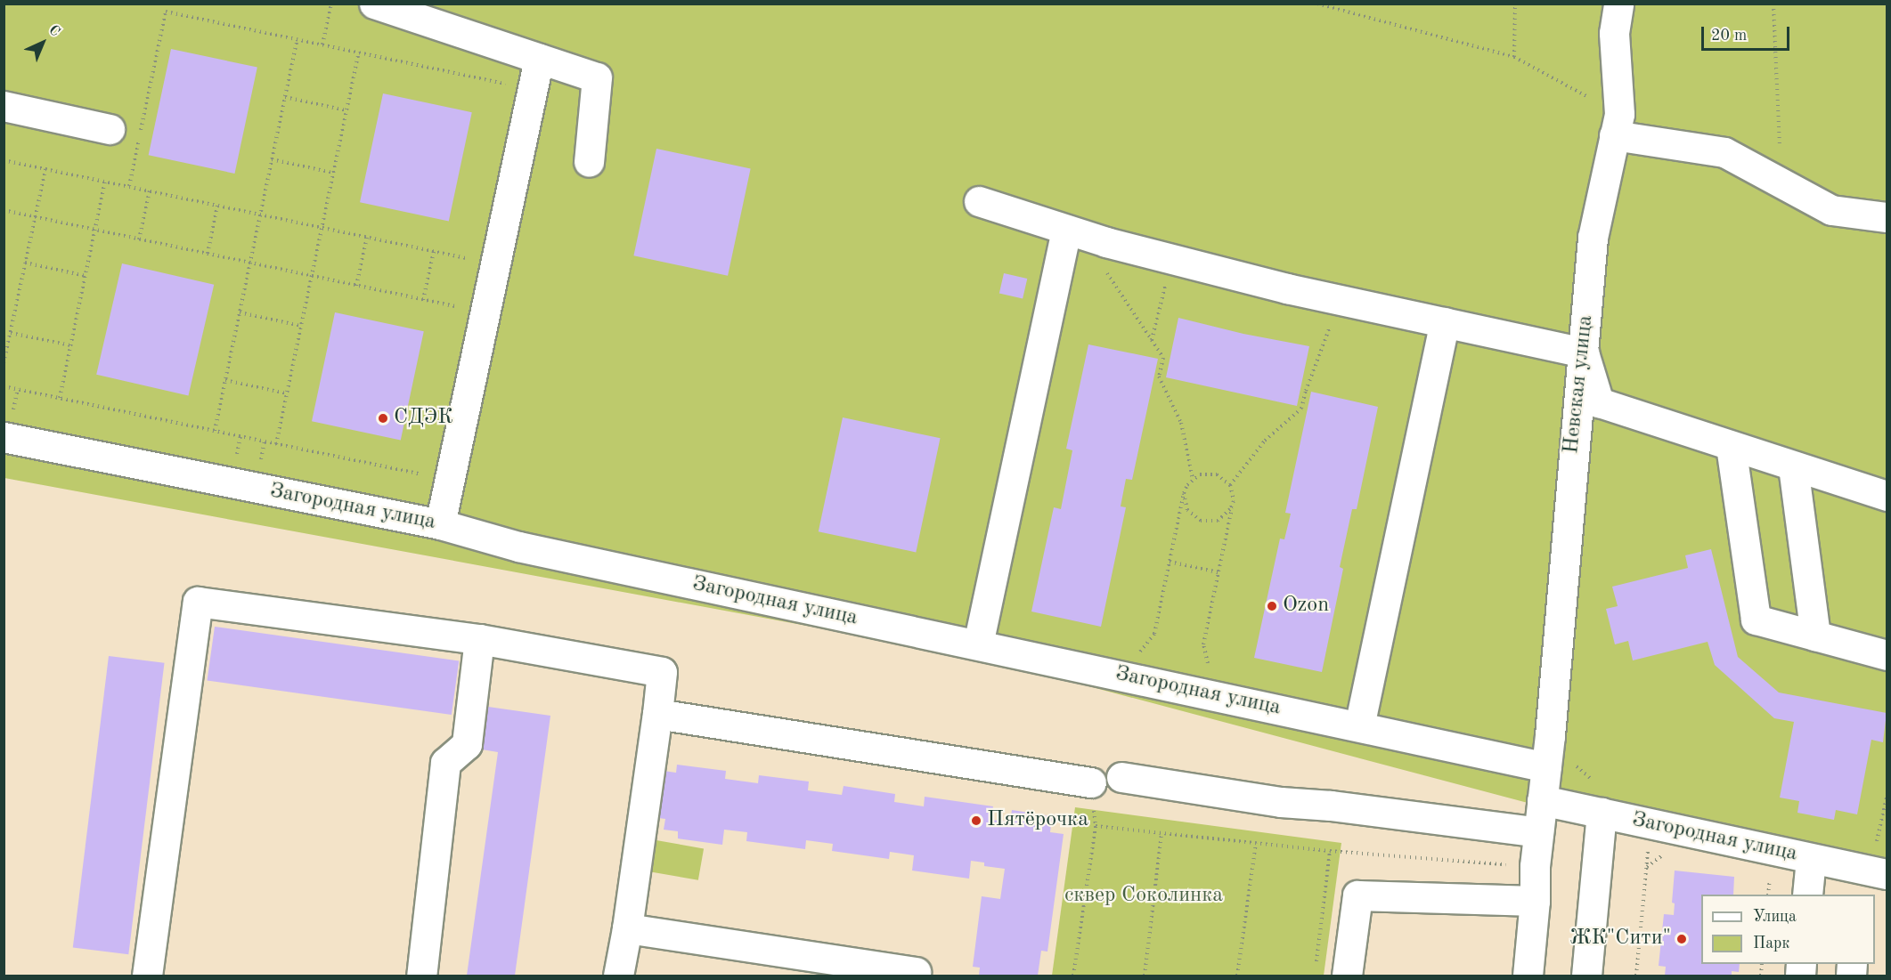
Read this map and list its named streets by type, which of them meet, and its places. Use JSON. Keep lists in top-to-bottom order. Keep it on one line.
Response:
{"streets":{"street":["Невская улица","Загородная улица"]},"crossings":[["Невская улица","Загородная улица"]],"parks":["сквер Соколинка"],"places":["СДЭК","Ozon","Пятёрочка","ЖК\"Сити\""],"legend":["Улица","Парк"],"scale_bar":"20 m","north":"top right"}
